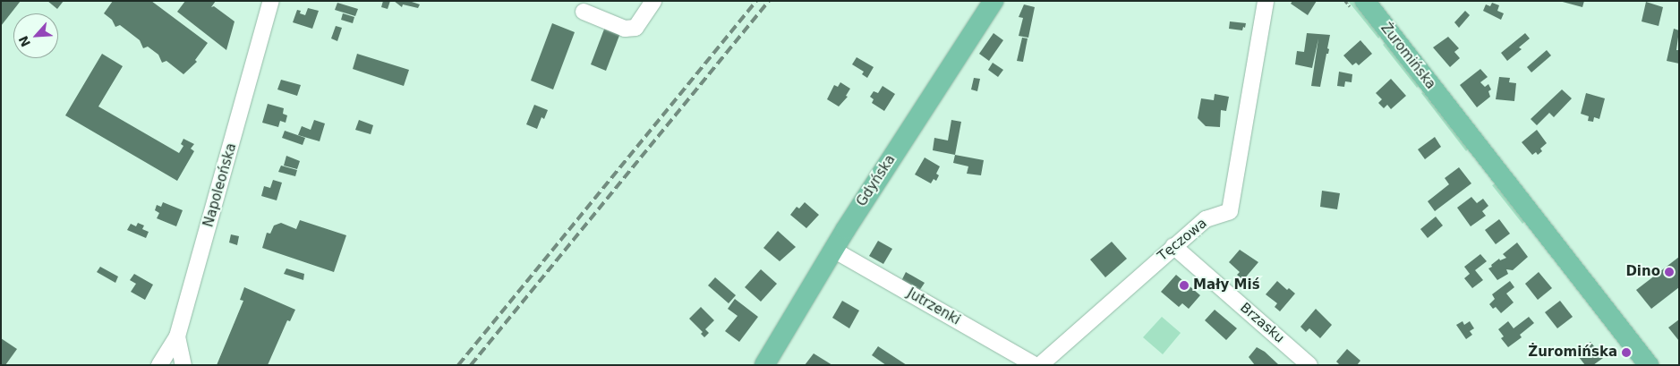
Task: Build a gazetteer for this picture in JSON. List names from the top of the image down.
{
  "streets": {
    "main road": ["Żuromińska", "Gdyńska"],
    "street": [
      "Napoleońska",
      "Tęczowa",
      "Jutrzenki",
      "Brzasku"
    ]
  },
  "crossings": [
    ["Gdyńska", "Jutrzenki"],
    ["Tęczowa", "Brzasku"]
  ],
  "places": ["Dino", "Mały Miś", "Żuromińska"],
  "north": "bottom left"
}
